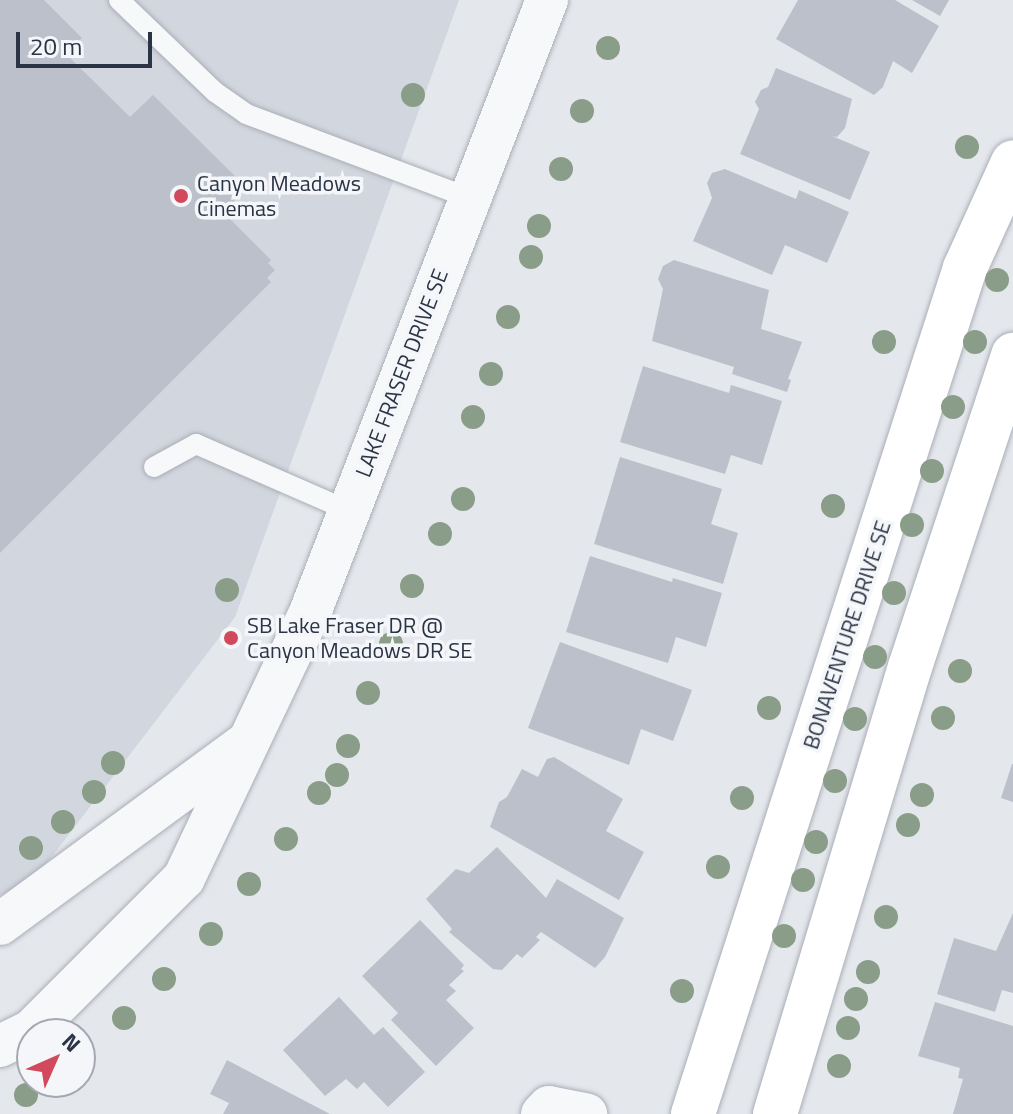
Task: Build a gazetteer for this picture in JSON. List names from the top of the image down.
{
  "streets": {
    "street": ["LAKE FRASER DRIVE SE", "BONAVENTURE DRIVE SE"]
  },
  "places": ["Canyon Meadows Cinemas", "SB Lake Fraser DR @ Canyon Meadows DR SE"],
  "scale_bar": "20 m",
  "north": "top right"
}
